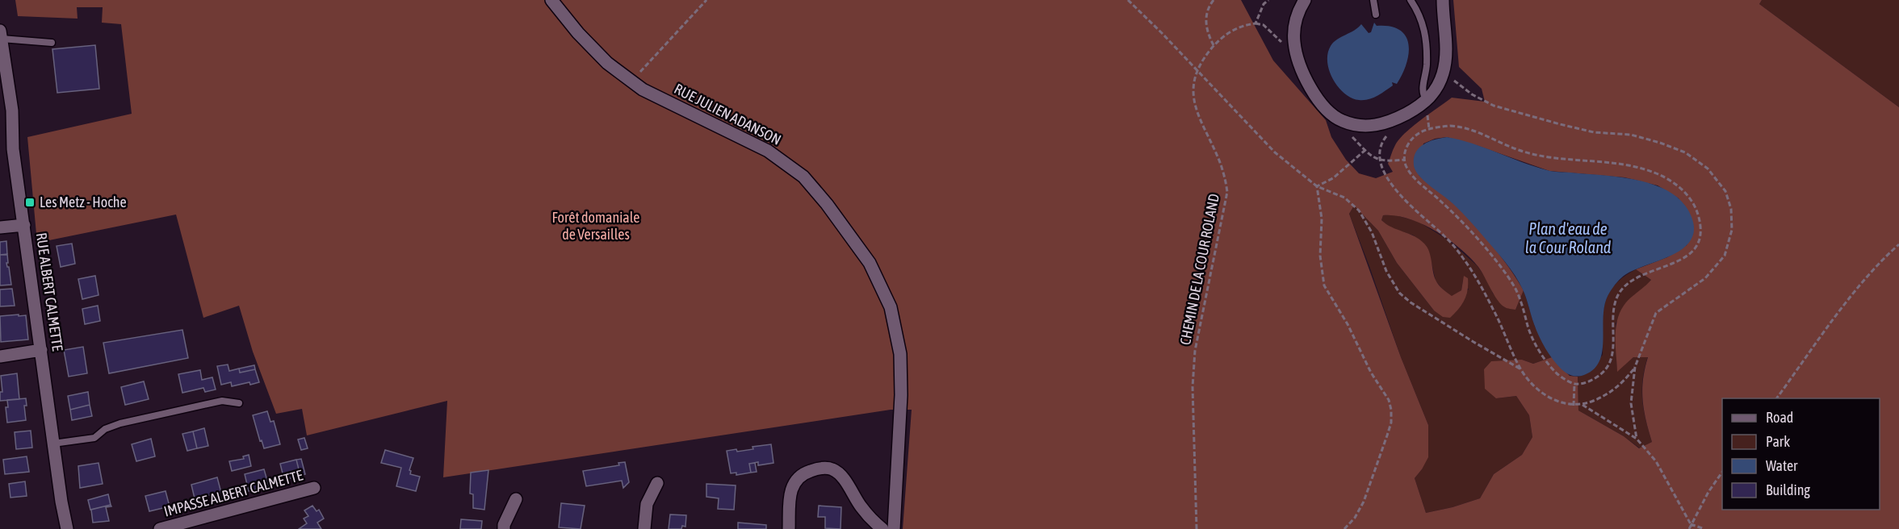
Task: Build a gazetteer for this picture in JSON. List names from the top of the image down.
{
  "streets": {
    "street": ["RUE JULIEN ADANSON", "RUE ALBERT CALMETTE", "IMPASSE ALBERT CALMETTE"],
    "path": ["CHEMIN DE LA COUR ROLAND"]
  },
  "water": ["Plan d'eau de la Cour Roland"],
  "parks": ["Forêt domaniale de Versailles"],
  "places": {
    "transit": ["Les Metz - Hoche"]
  },
  "legend": [
    "Road",
    "Park",
    "Water",
    "Building"
  ]
}
